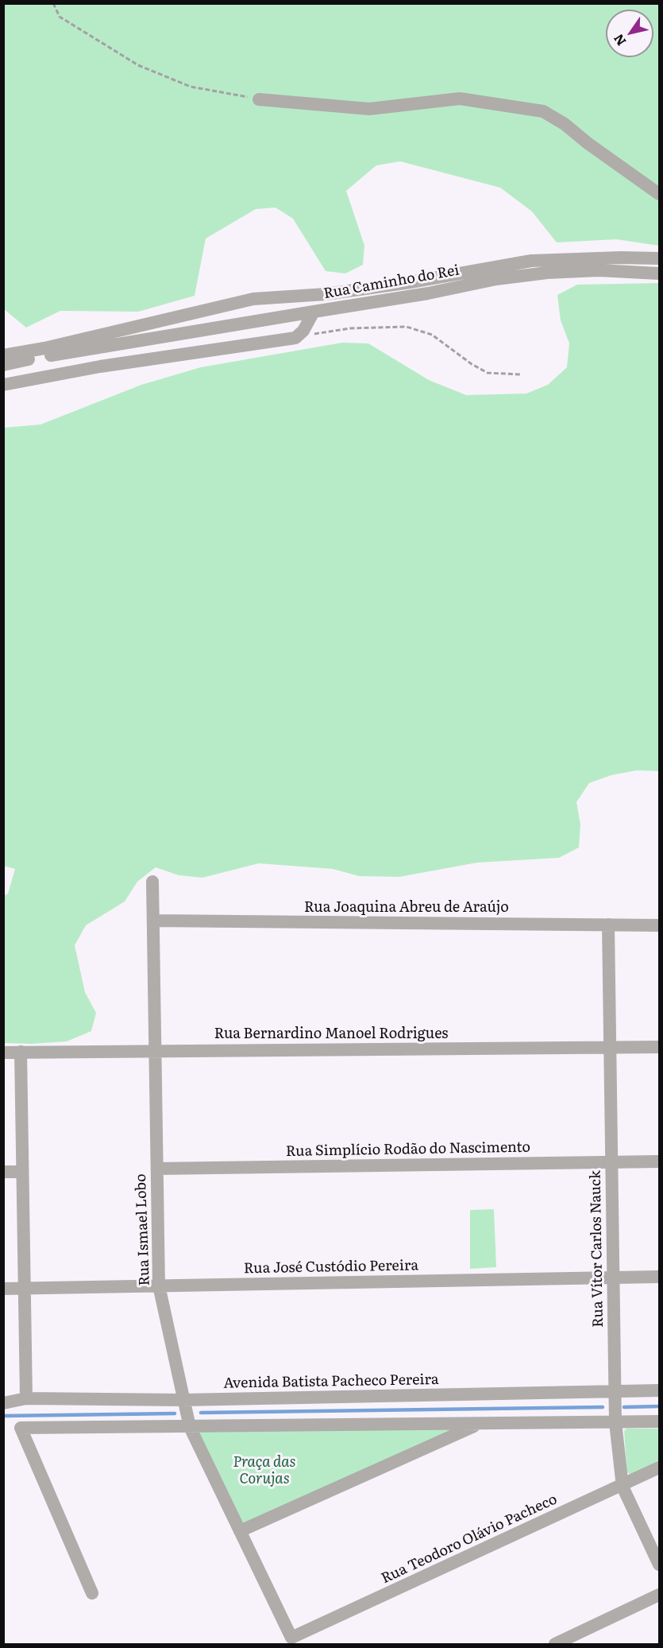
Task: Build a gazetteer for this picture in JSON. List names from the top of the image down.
{
  "streets": {
    "street": [
      "Rua Caminho do Rei",
      "Rua Joaquina Abreu de Araújo",
      "Rua Bernardino Manoel Rodrigues",
      "Rua Simplício Rodão do Nascimento",
      "Rua Ismael Lobo",
      "Rua Vítor Carlos Nauck",
      "Rua José Custódio Pereira",
      "Avenida Batista Pacheco Pereira",
      "Rua Teodoro Olávio Pacheco"
    ]
  },
  "crossings": [
    ["Rua Joaquina Abreu de Araújo", "Rua Ismael Lobo"],
    ["Rua Joaquina Abreu de Araújo", "Rua Vítor Carlos Nauck"],
    ["Rua Bernardino Manoel Rodrigues", "Rua Ismael Lobo"],
    ["Rua Bernardino Manoel Rodrigues", "Rua Vítor Carlos Nauck"],
    ["Rua Simplício Rodão do Nascimento", "Rua Ismael Lobo"],
    ["Rua Simplício Rodão do Nascimento", "Rua Vítor Carlos Nauck"],
    ["Rua Ismael Lobo", "Rua José Custódio Pereira"],
    ["Rua Ismael Lobo", "Avenida Batista Pacheco Pereira"],
    ["Rua Ismael Lobo", "Rua Teodoro Olávio Pacheco"],
    ["Rua Vítor Carlos Nauck", "Rua José Custódio Pereira"],
    ["Rua Vítor Carlos Nauck", "Avenida Batista Pacheco Pereira"],
    ["Rua Vítor Carlos Nauck", "Rua Teodoro Olávio Pacheco"]
  ],
  "parks": ["Praça das Corujas"],
  "north": "bottom left"
}
